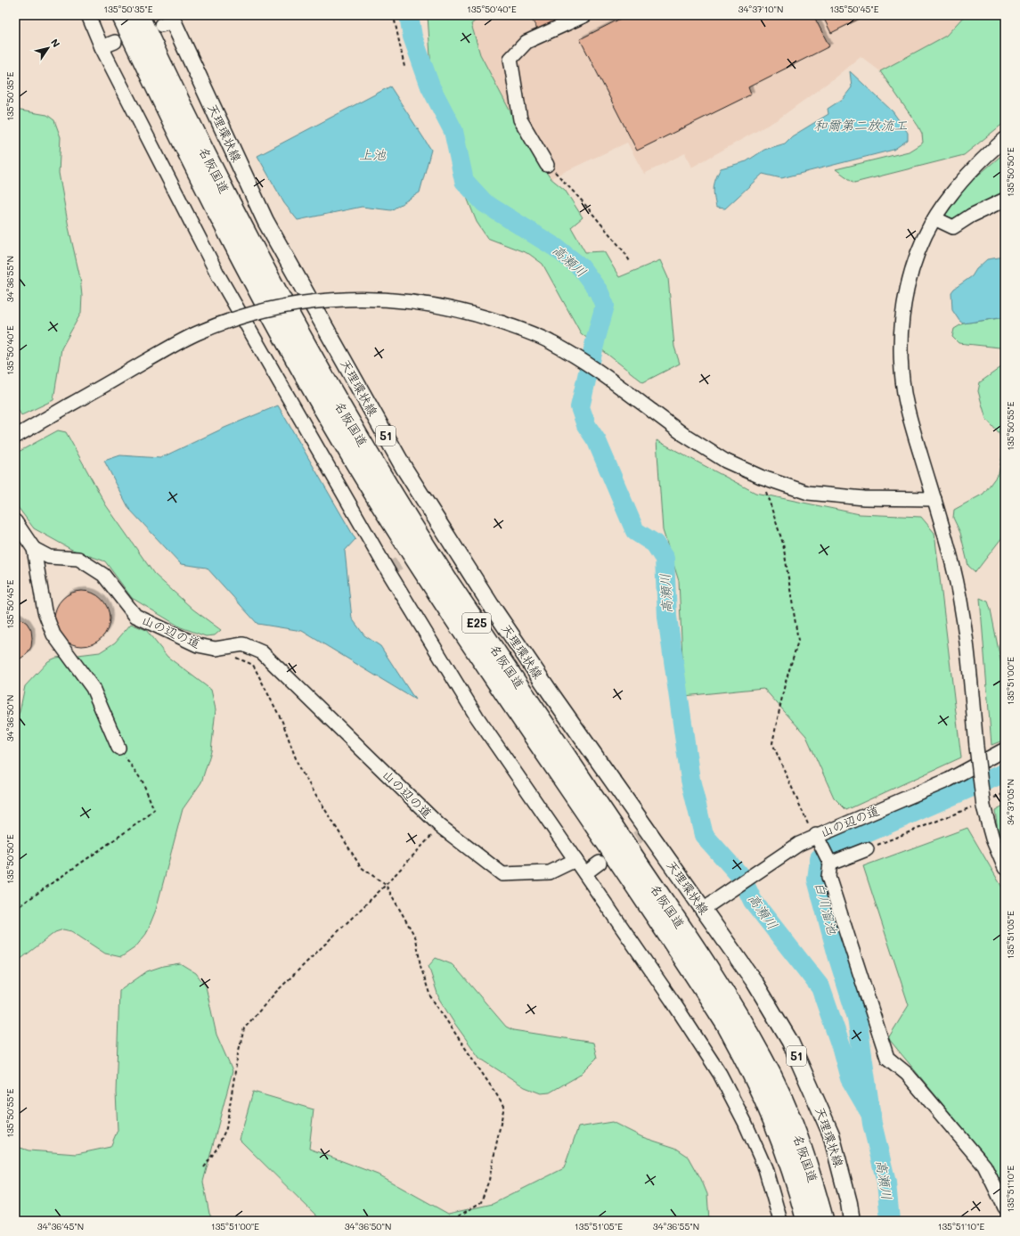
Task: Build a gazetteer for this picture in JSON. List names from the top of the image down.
{
  "streets": {
    "highway": ["名阪国道", "E25"],
    "main road": ["天理環状線", "51"],
    "street": ["山の辺の道"]
  },
  "crossings": [
    ["天理環状線", "山の辺の道"]
  ],
  "water": [
    "和爾第二放流工",
    "上池",
    "高瀬川",
    "白川溜池"
  ],
  "north": "top right",
  "coordinates": [
    "135°50'35\"E",
    "135°50'40\"E",
    "34°37'10\"N",
    "135°50'45\"E",
    "135°50'50\"E",
    "34°36'55\"N",
    "135°50'55\"E",
    "135°51'00\"E",
    "34°36'50\"N",
    "34°37'05\"N",
    "135°51'05\"E",
    "135°51'10\"E",
    "34°36'45\"N"
  ]
}
